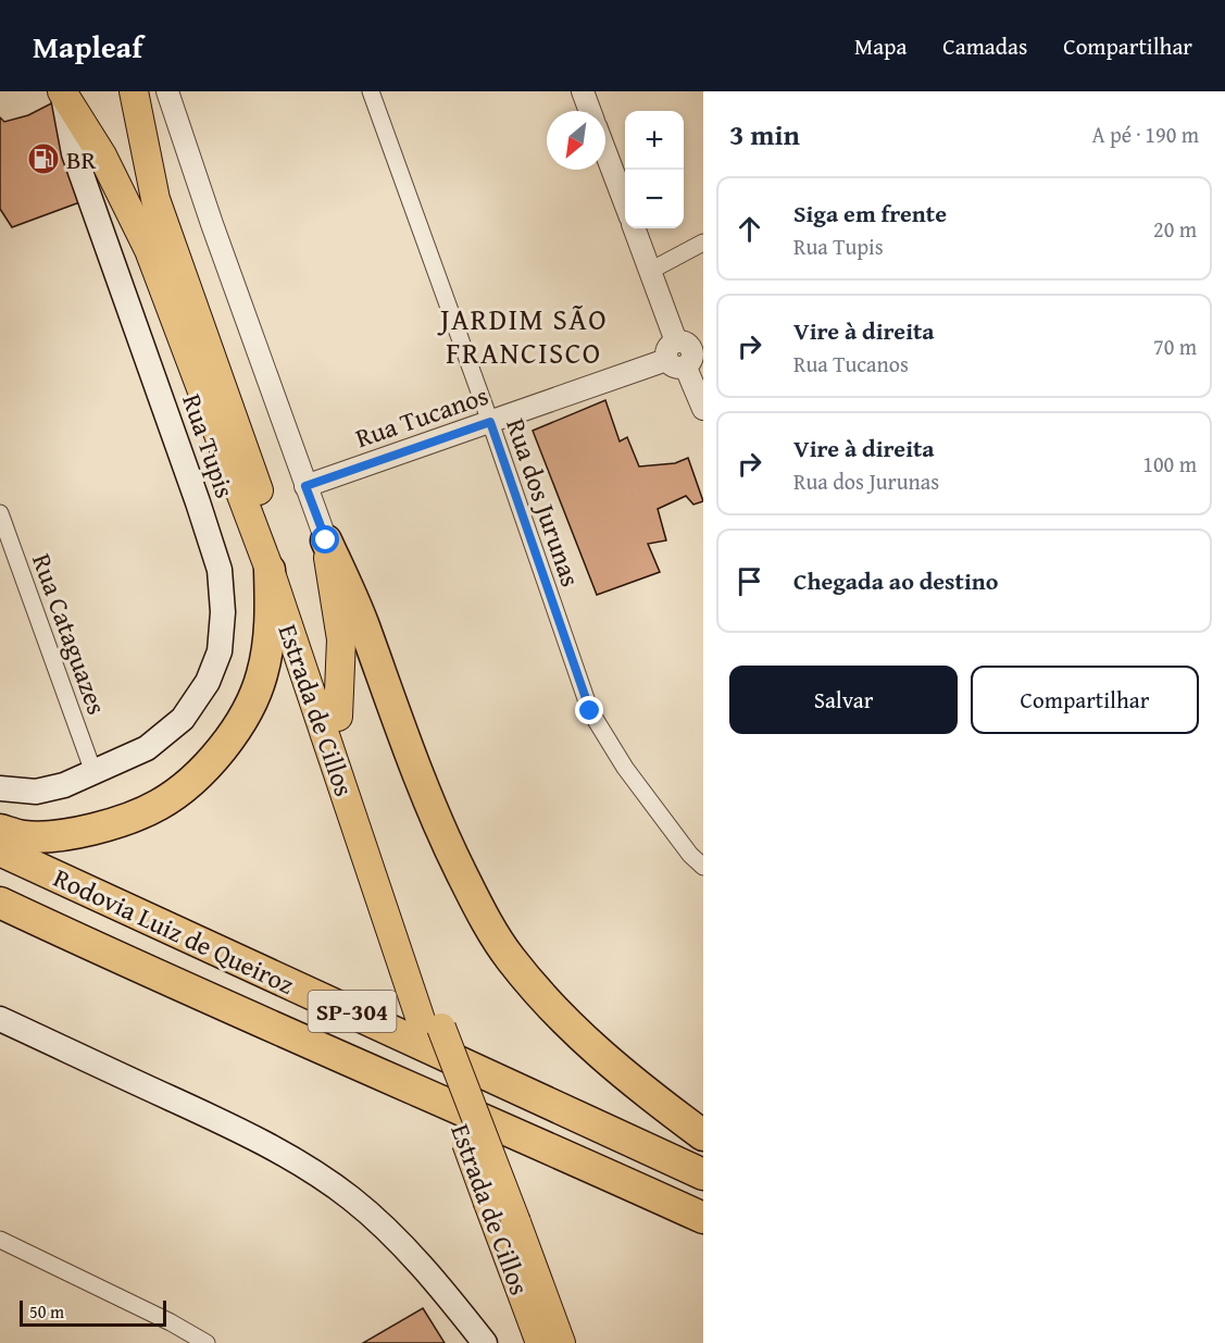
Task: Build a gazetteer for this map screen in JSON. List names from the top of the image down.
{
  "streets": {
    "highway": ["Rodovia Luiz de Queiroz", "SP-304"],
    "main road": ["Rua Tupis", "Estrada de Cillos"],
    "street": ["Rua Tucanos", "Rua dos Jurunas", "Rua Cataguazes"]
  },
  "crossings": [
    ["Rua Tucanos", "Rua dos Jurunas"],
    ["Rua Tupis", "Rua Cataguazes"],
    ["Rua Tupis", "Estrada de Cillos"]
  ],
  "districts": ["JARDIM SÃO FRANCISCO"],
  "places": {
    "fuel station": ["BR"]
  },
  "scale_bar": "50 m",
  "north": "bottom left",
  "page": {
    "header": "Mapleaf",
    "nav": ["Mapa", "Camadas", "Compartilhar"],
    "heading": ["3 min", "A pé · 190 m"],
    "map_buttons": ["+", "−"],
    "list": [
      ["Siga em frente", "Rua Tupis", "20 m"],
      ["Vire à direita", "Rua Tucanos", "70 m"],
      ["Vire à direita", "Rua dos Jurunas", "100 m"],
      "Chegada ao destino"
    ],
    "buttons": ["Salvar", "Compartilhar"],
    "scale": "50 m"
  }
}
